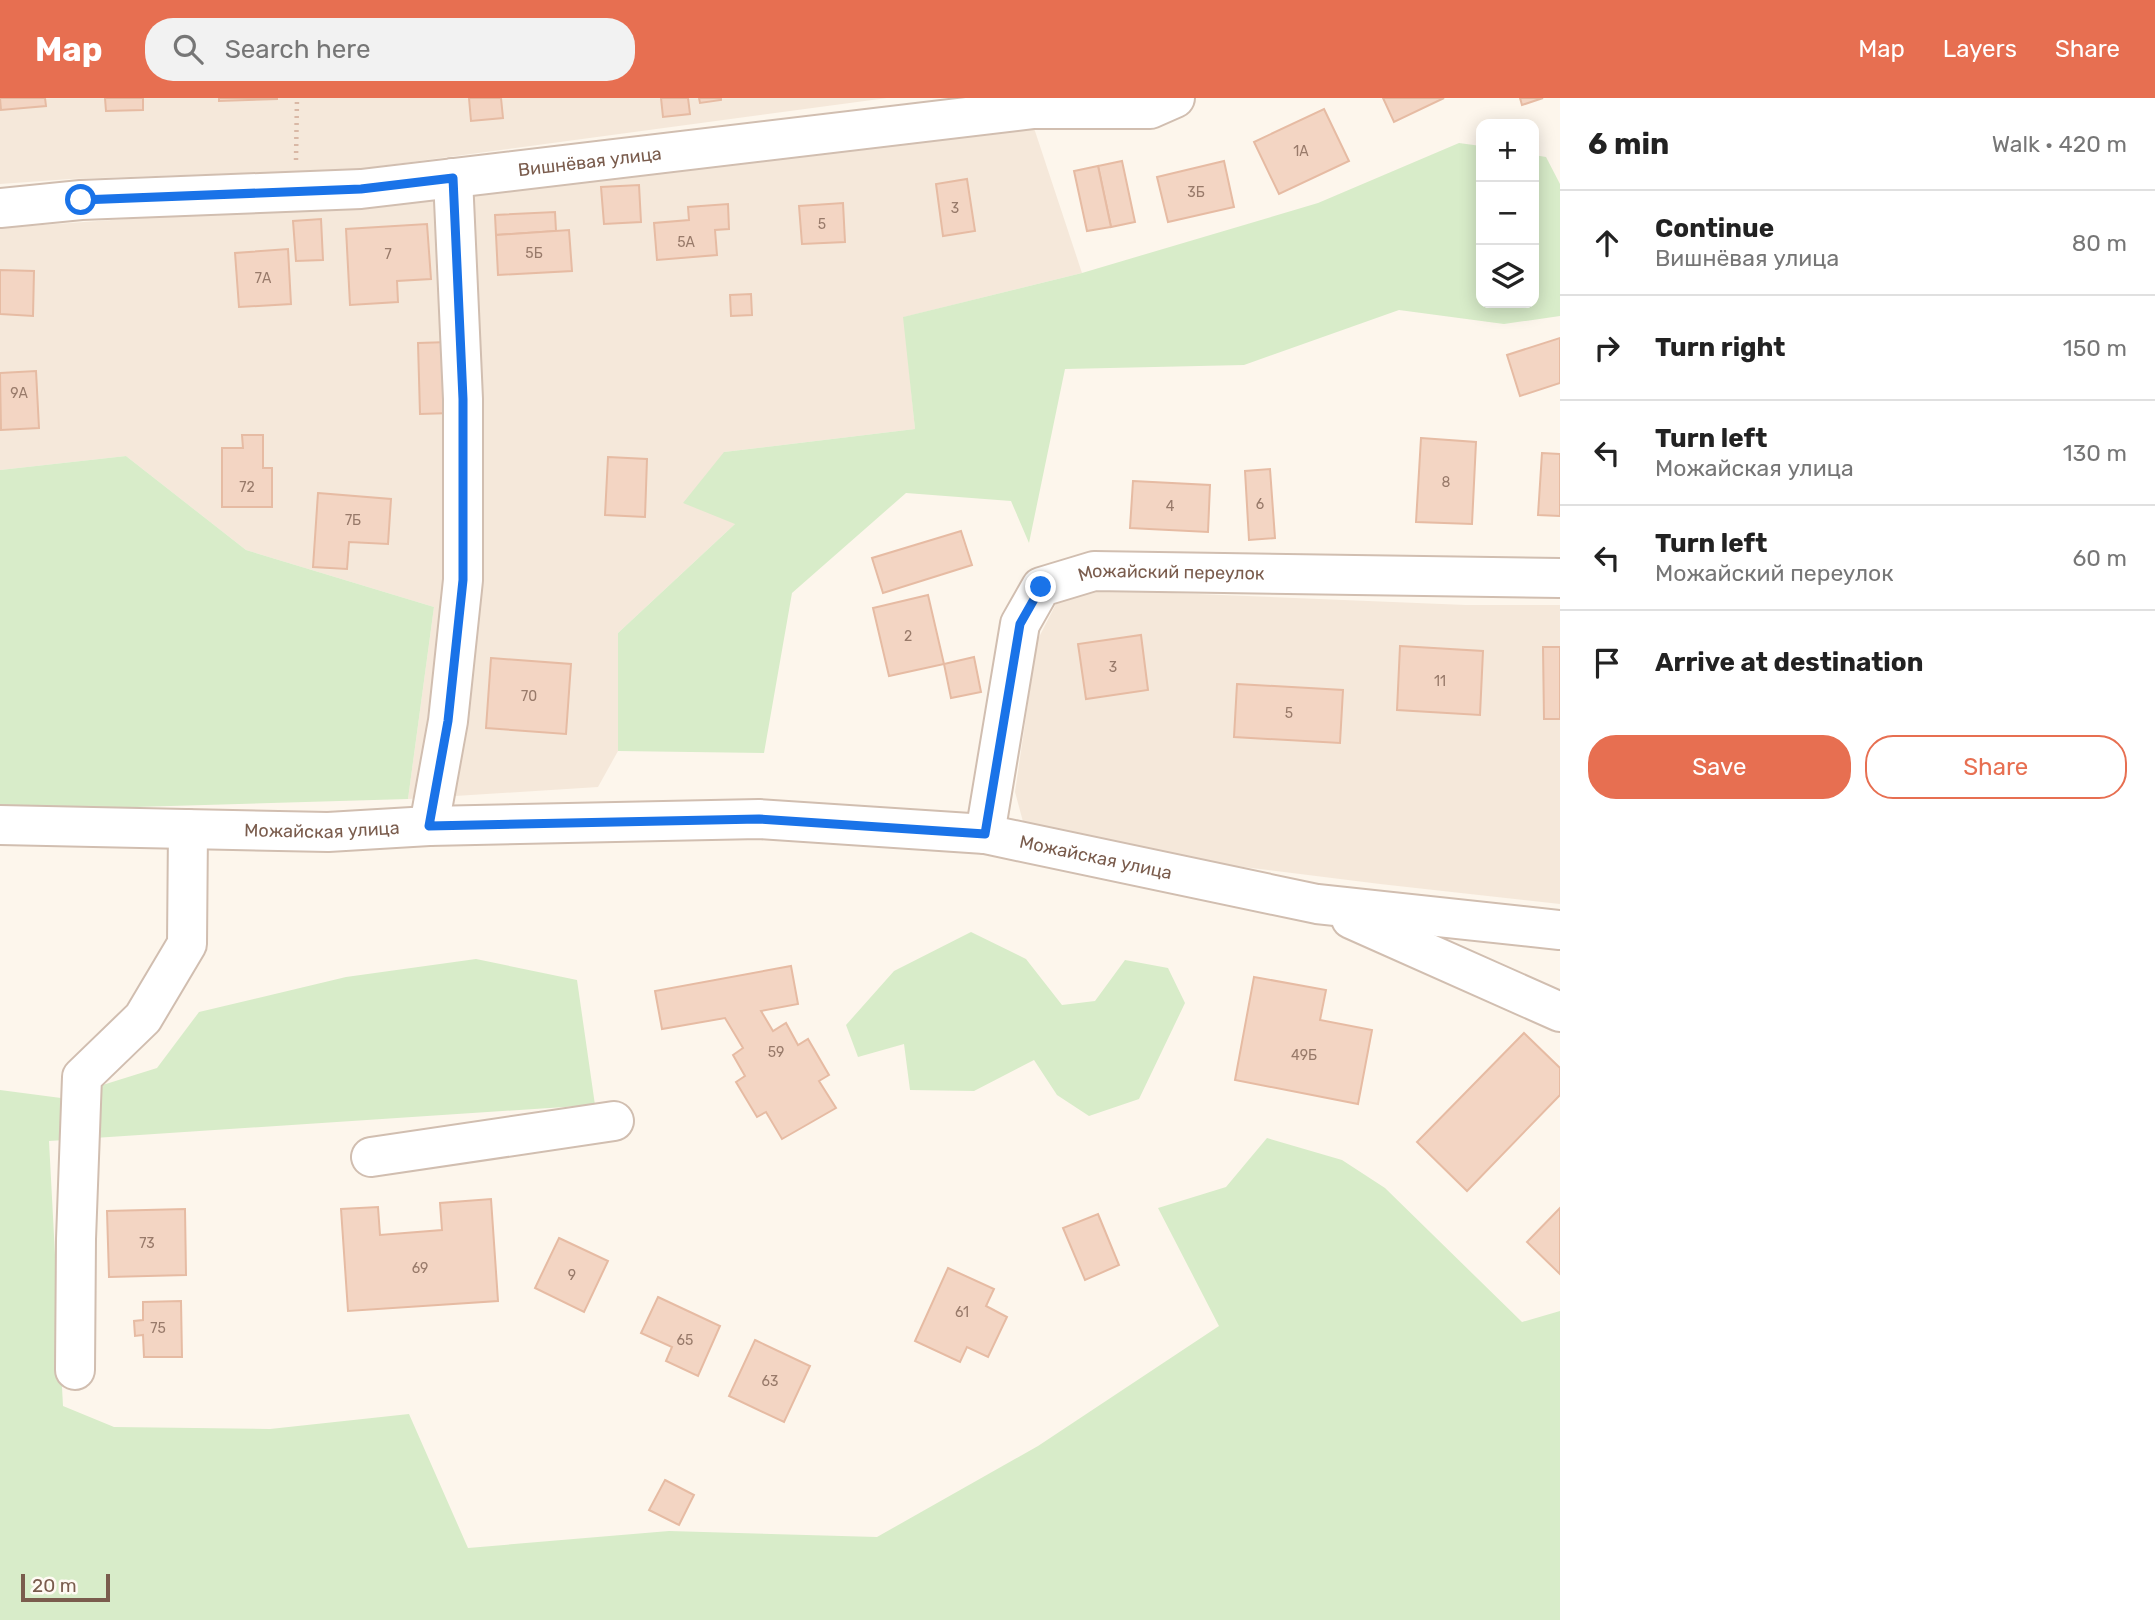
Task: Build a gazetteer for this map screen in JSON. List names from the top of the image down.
{
  "streets": {
    "street": ["Вишнёвая улица", "Можайский переулок", "Можайская улица"]
  },
  "crossings": [
    ["Можайский переулок", "Можайская улица"]
  ],
  "house_numbers": [
    "1А",
    "3Б",
    "3",
    "5",
    "5А",
    "5Б",
    "7",
    "7А",
    "9А",
    "8",
    "72",
    "6",
    "4",
    "7Б",
    "2",
    "3",
    "11",
    "70",
    "5",
    "59",
    "49Б",
    "73",
    "69",
    "9",
    "61",
    "75",
    "65",
    "63"
  ],
  "scale_bar": "20 m",
  "page": {
    "header": "Map",
    "search": "Search here",
    "nav": ["Map", "Layers", "Share"],
    "heading": ["6 min", "Walk · 420 m"],
    "map_buttons": ["+", "−"],
    "list": [
      ["Continue", "Вишнёвая улица", "80 m"],
      ["Turn right", "150 m"],
      ["Turn left", "Можайская улица", "130 m"],
      ["Turn left", "Можайский переулок", "60 m"],
      "Arrive at destination"
    ],
    "buttons": ["Save", "Share"],
    "scale": "20 m"
  }
}
